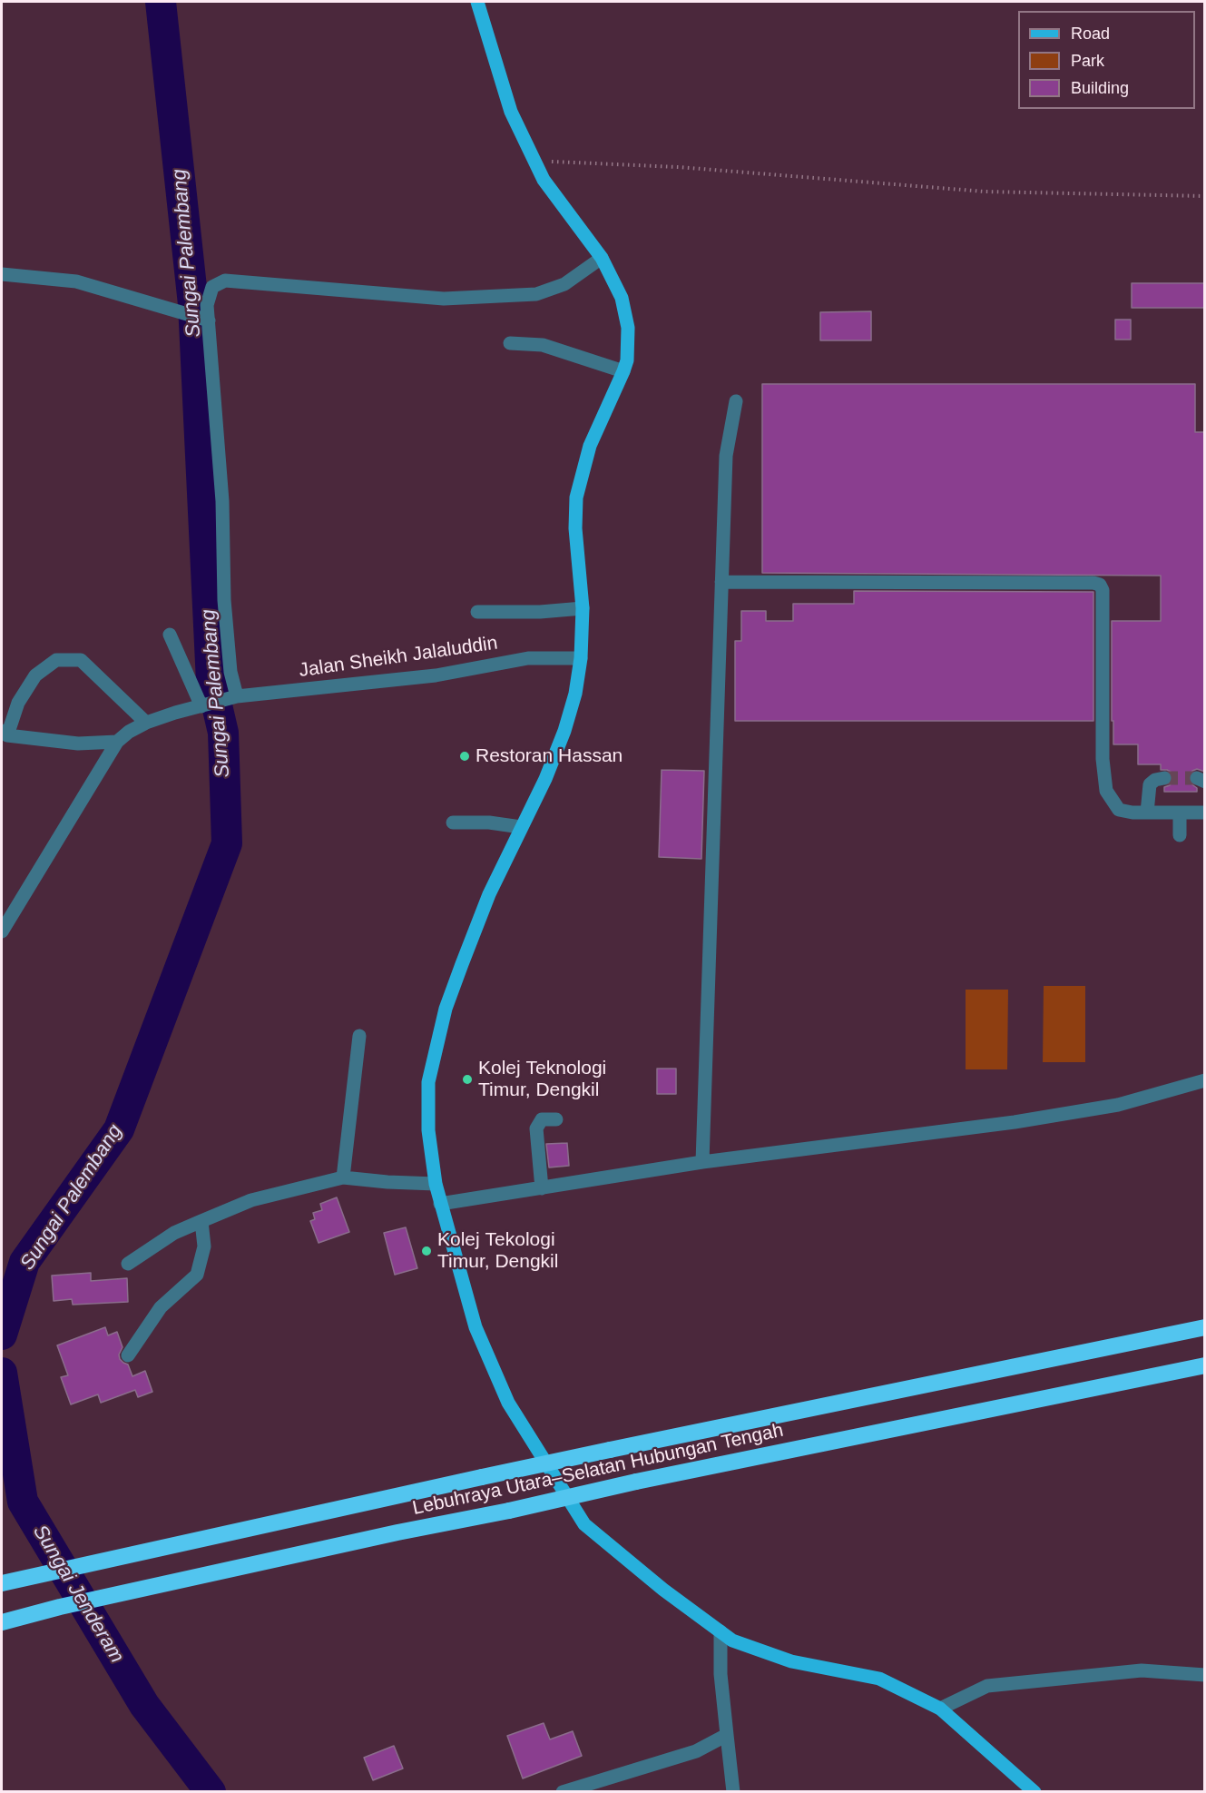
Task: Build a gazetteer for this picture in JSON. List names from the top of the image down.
{
  "streets": {
    "highway": ["Lebuhraya Utara–Selatan Hubungan Tengah"],
    "street": ["Jalan Sheikh Jalaluddin"]
  },
  "water": ["Sungai Palembang", "Sungai Jenderam"],
  "places": ["Restoran Hassan", "Kolej Teknologi Timur, Dengkil", "Kolej Tekologi Timur, Dengkil"],
  "legend": ["Road", "Park", "Building"]
}
